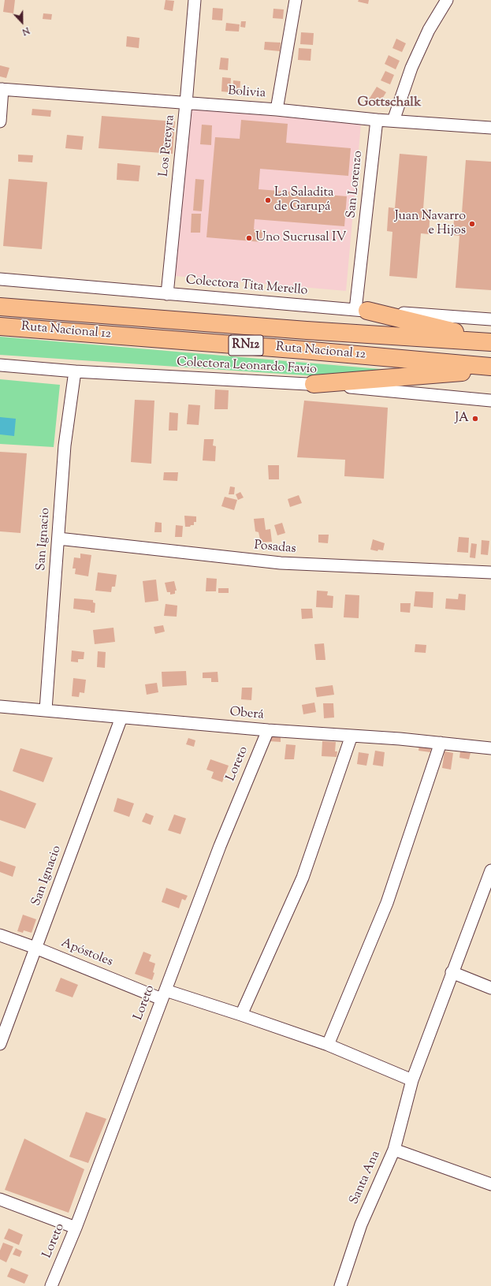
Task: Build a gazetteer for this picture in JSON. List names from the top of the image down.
{
  "streets": {
    "highway": ["Ruta Nacional 12", "RN12"],
    "street": [
      "Bolivia",
      "Los Pereyra",
      "San Lorenzo",
      "Colectora Tita Merello",
      "Colectora Leonardo Favio",
      "San Ignacio",
      "Posadas",
      "Oberá",
      "Loreto",
      "Apóstoles",
      "Santa Ana"
    ]
  },
  "crossings": [
    ["Bolivia", "Los Pereyra"],
    ["Bolivia", "San Lorenzo"],
    ["Los Pereyra", "Colectora Tita Merello"],
    ["San Lorenzo", "Colectora Tita Merello"],
    ["Colectora Leonardo Favio", "San Ignacio"],
    ["San Ignacio", "Posadas"],
    ["San Ignacio", "Oberá"],
    ["San Ignacio", "Apóstoles"],
    ["Oberá", "Loreto"],
    ["Loreto", "Apóstoles"],
    ["Apóstoles", "Santa Ana"]
  ],
  "districts": ["Gottschalk"],
  "places": [
    "La Saladita de Garupá",
    "Juan Navarro e Hijos",
    "Uno Sucrusal IV",
    "JA"
  ],
  "north": "bottom"
}
